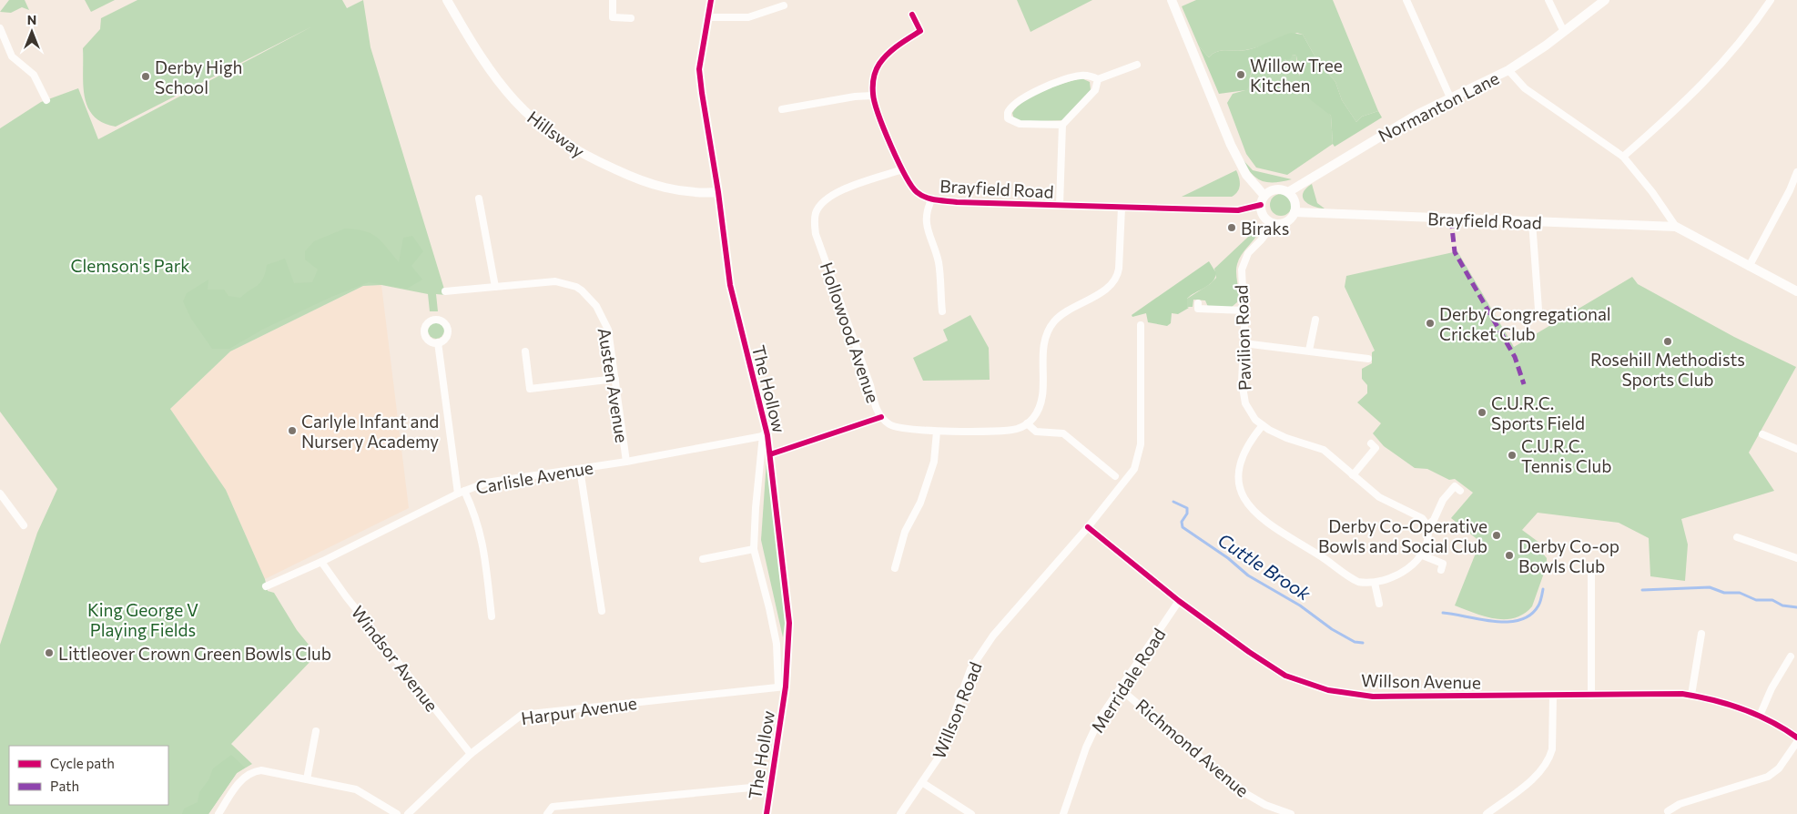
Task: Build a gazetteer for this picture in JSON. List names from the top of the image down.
{
  "streets": {
    "street": [
      "Normanton Lane",
      "Hillsway",
      "Brayfield Road",
      "Hollowood Avenue",
      "Pavilion Road",
      "Austen Avenue",
      "The Hollow",
      "Carlisle Avenue",
      "Windsor Avenue",
      "Merridale Road",
      "Willson Avenue",
      "Harpur Avenue",
      "Willson Road",
      "Richmond Avenue"
    ]
  },
  "crossings": [
    ["Normanton Lane", "Brayfield Road"],
    ["Normanton Lane", "Pavilion Road"],
    ["Hillsway", "The Hollow"],
    ["Brayfield Road", "Hollowood Avenue"],
    ["Brayfield Road", "Pavilion Road"],
    ["Austen Avenue", "Carlisle Avenue"],
    ["The Hollow", "Carlisle Avenue"],
    ["The Hollow", "Harpur Avenue"],
    ["Carlisle Avenue", "Windsor Avenue"],
    ["Windsor Avenue", "Harpur Avenue"],
    ["Merridale Road", "Willson Avenue"],
    ["Merridale Road", "Richmond Avenue"],
    ["Willson Avenue", "Willson Road"]
  ],
  "water": ["Cuttle Brook"],
  "parks": ["Clemson's Park", "King George V Playing Fields"],
  "places": [
    "Willow Tree Kitchen",
    "Derby High School",
    "Biraks",
    "Derby Congregational Cricket Club",
    "Rosehill Methodists Sports Club",
    "C.U.R.C. Sports Field",
    "Carlyle Infant and Nursery Academy",
    "C.U.R.C. Tennis Club",
    "Derby Co-Operative Bowls and Social Club",
    "Derby Co-op Bowls Club",
    "Littleover Crown Green Bowls Club"
  ],
  "legend": ["Cycle path", "Path"],
  "north": "top"
}
